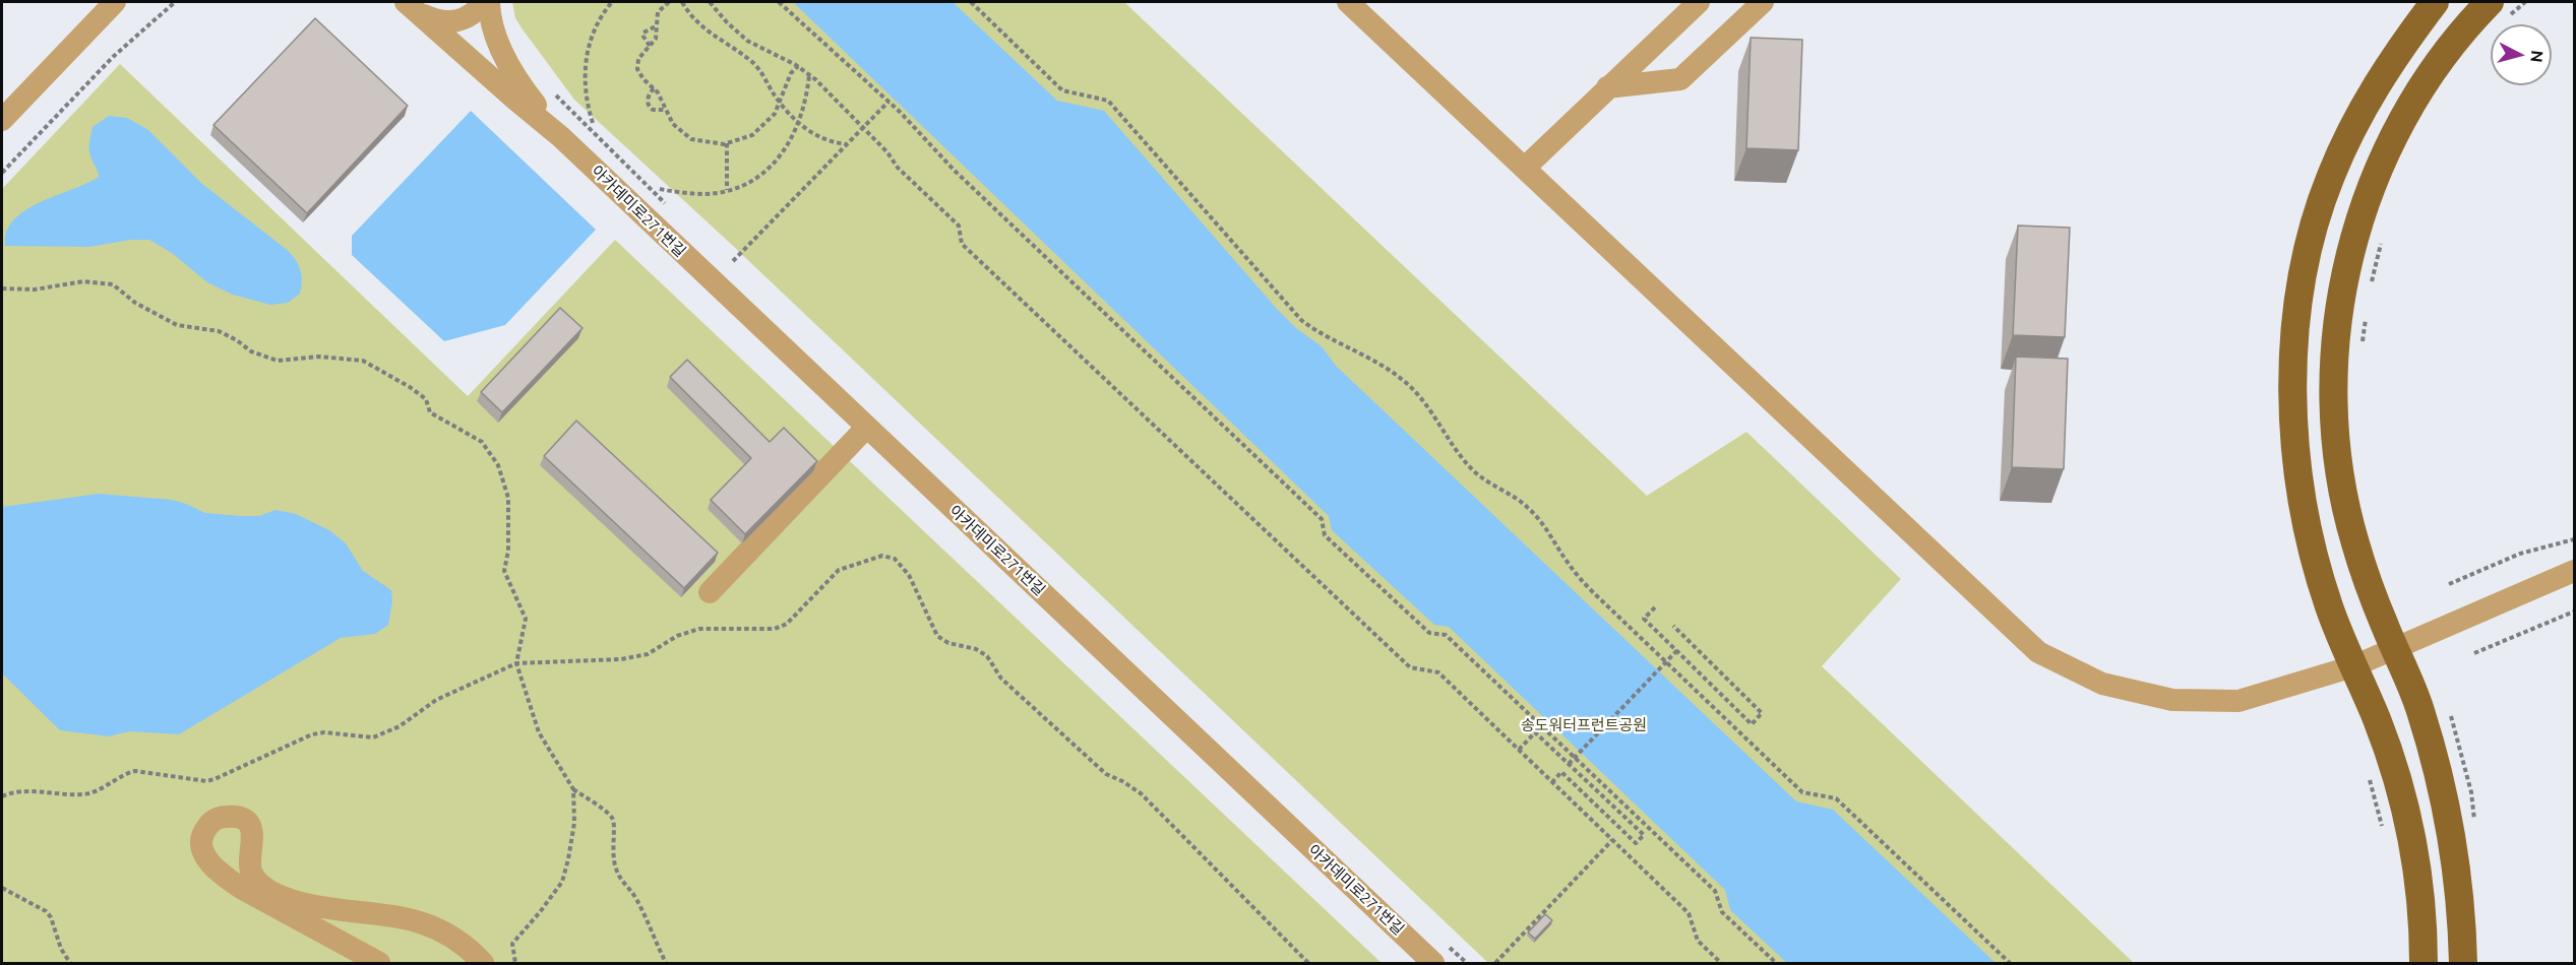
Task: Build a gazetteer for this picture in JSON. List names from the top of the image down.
{
  "streets": {
    "street": ["아카데미로271번길"]
  },
  "parks": ["송도워터프런트공원"],
  "north": "right"
}
